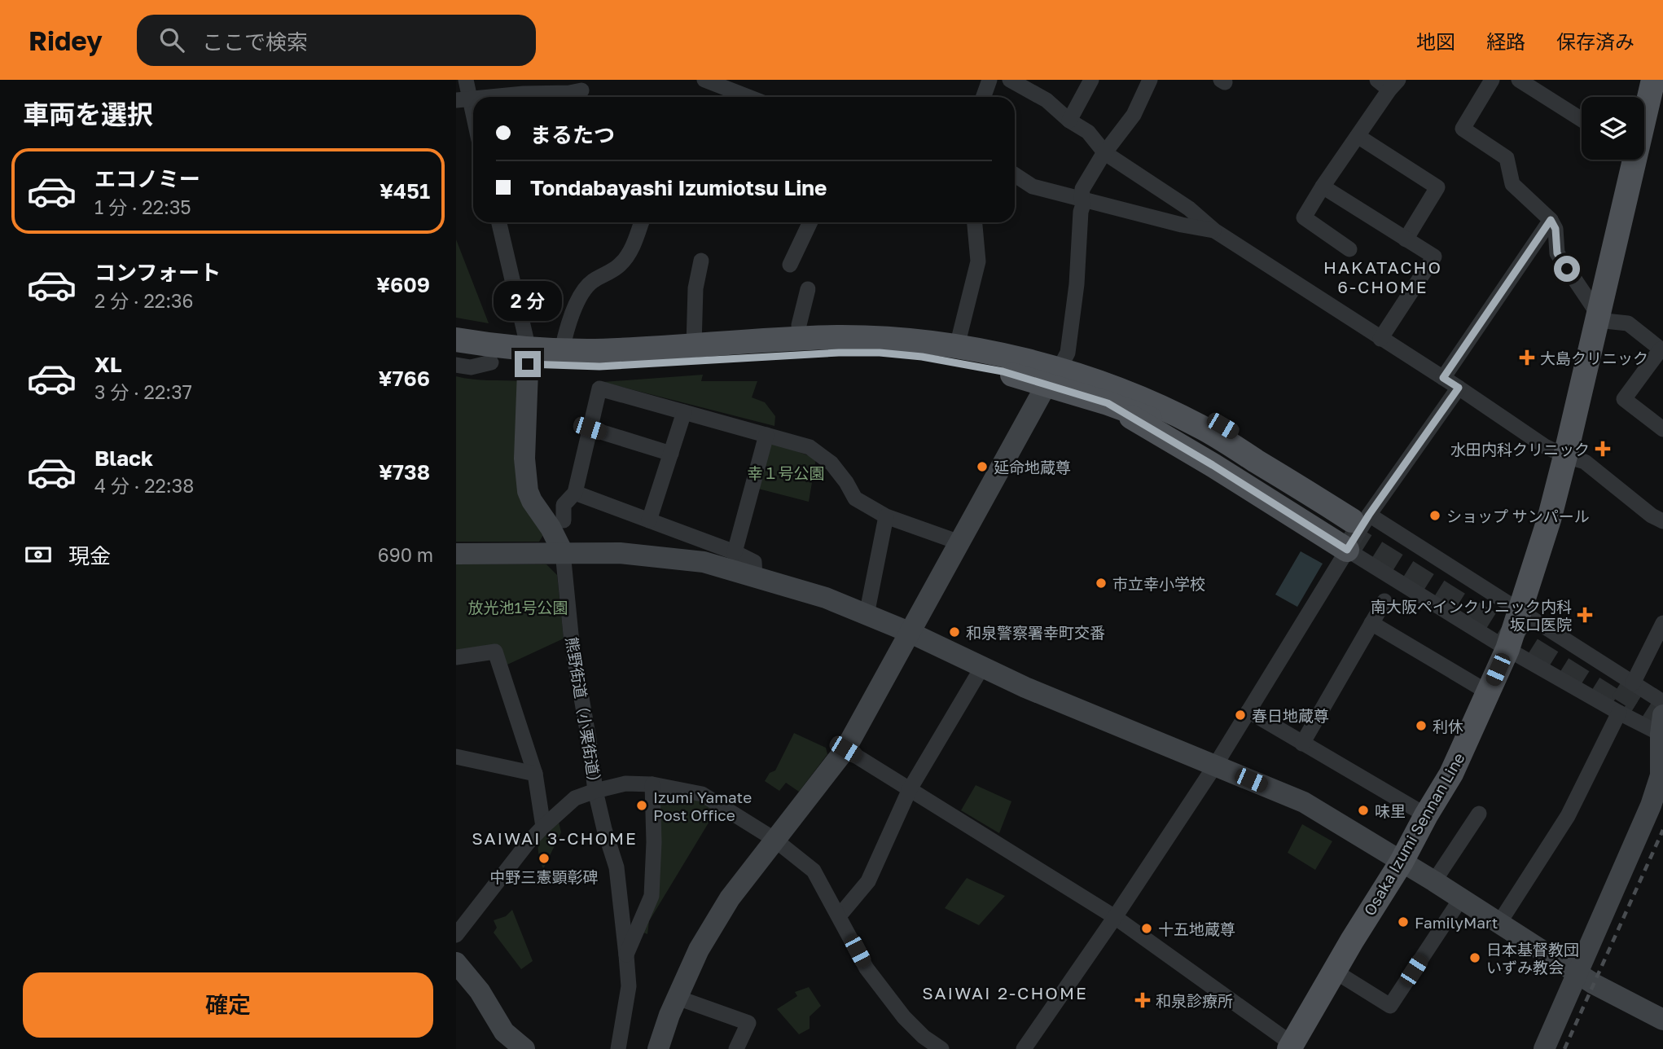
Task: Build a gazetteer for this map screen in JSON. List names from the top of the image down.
{
  "streets": {
    "main road": ["Osaka Izumi Sennan Line"],
    "street": ["熊野街道（小栗街道）"]
  },
  "districts": ["HAKATACHO 6-CHOME", "SAIWAI 3-CHOME", "SAIWAI 2-CHOME"],
  "parks": ["幸１号公園", "放光池1号公園"],
  "places": {
    "health": [
      "大島クリニック",
      "水田内科クリニック",
      "南大阪ペインクリニック内科 坂口医院",
      "和泉診療所"
    ],
    "other": [
      "延命地蔵尊",
      "ショップ サンパール",
      "市立幸小学校",
      "和泉警察署幸町交番",
      "春日地蔵尊",
      "利休",
      "Izumi Yamate Post Office",
      "味里",
      "中野三憲顕彰碑",
      "FamilyMart",
      "十五地蔵尊",
      "日本基督教団 いずみ教会"
    ]
  },
  "page": {
    "header": "Ridey",
    "search": "ここで検索",
    "nav": ["地図", "経路", "保存済み"],
    "heading": "車両を選択",
    "banner": ["まるたつ", "Tondabayashi Izumiotsu Line"],
    "list": [
      {
        "name": "エコノミー",
        "note": "1 分 · 22:35",
        "value": "¥451"
      },
      {
        "name": "コンフォート",
        "note": "2 分 · 22:36",
        "value": "¥609"
      },
      {
        "name": "XL",
        "note": "3 分 · 22:37",
        "value": "¥766"
      },
      {
        "name": "Black",
        "note": "4 分 · 22:38",
        "value": "¥738"
      }
    ],
    "bubble": "2 分",
    "pay": ["現金", "690 m"],
    "buttons": "確定"
  }
}
